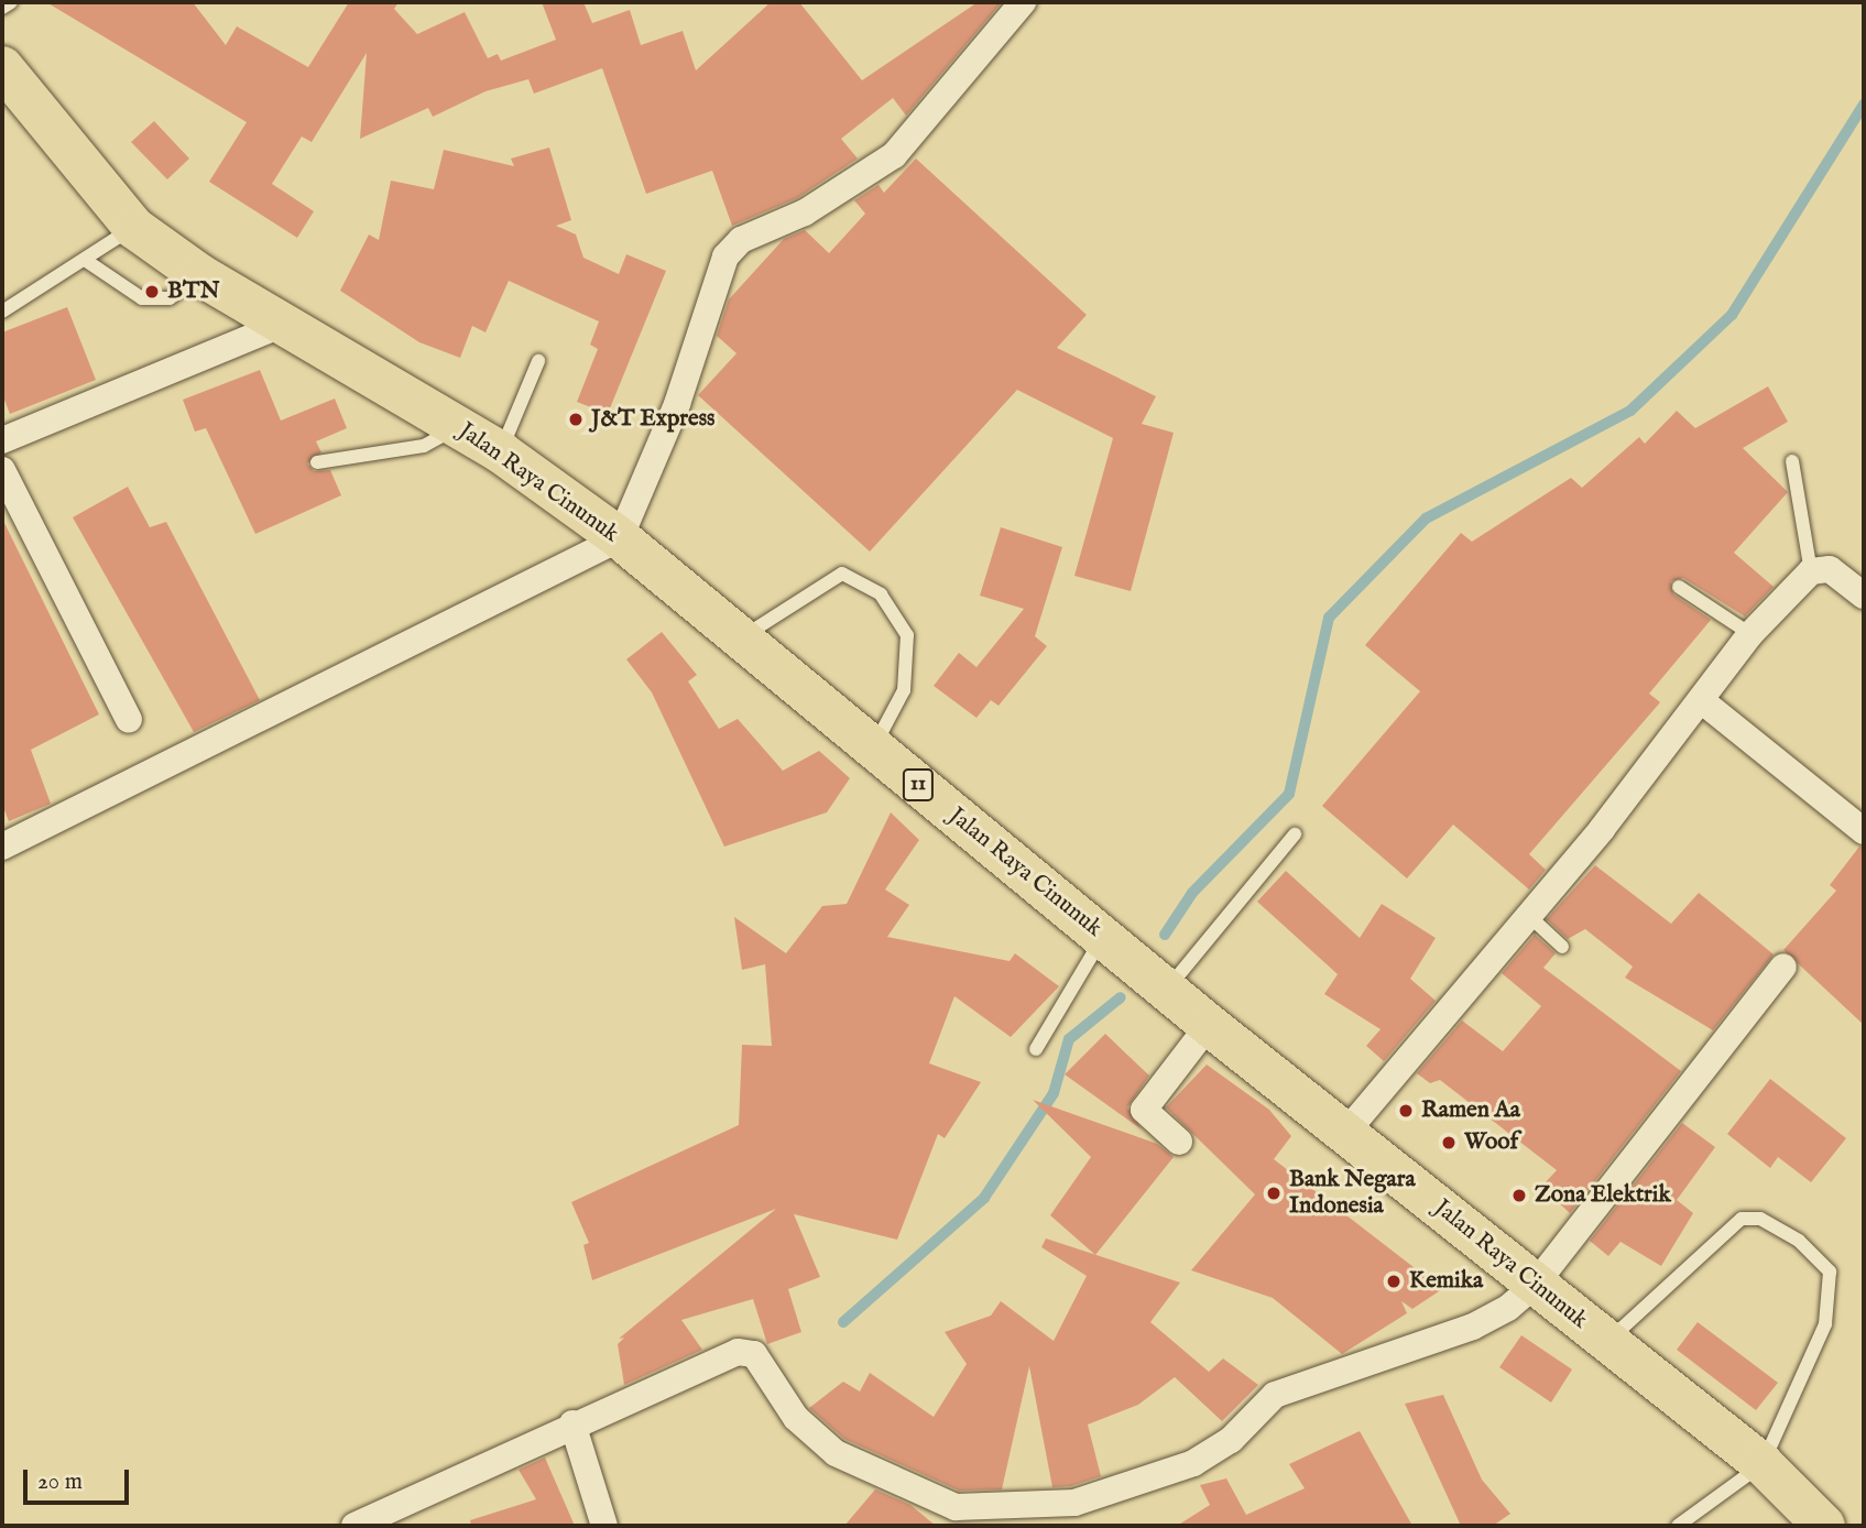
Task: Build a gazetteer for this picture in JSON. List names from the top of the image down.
{
  "streets": {
    "highway": ["Jalan Raya Cinunuk", "11"]
  },
  "places": [
    "BTN",
    "J&T Express",
    "Ramen Aa",
    "Woof",
    "Bank Negara Indonesia",
    "Zona Elektrik",
    "Kemika"
  ],
  "scale_bar": "20 m"
}
